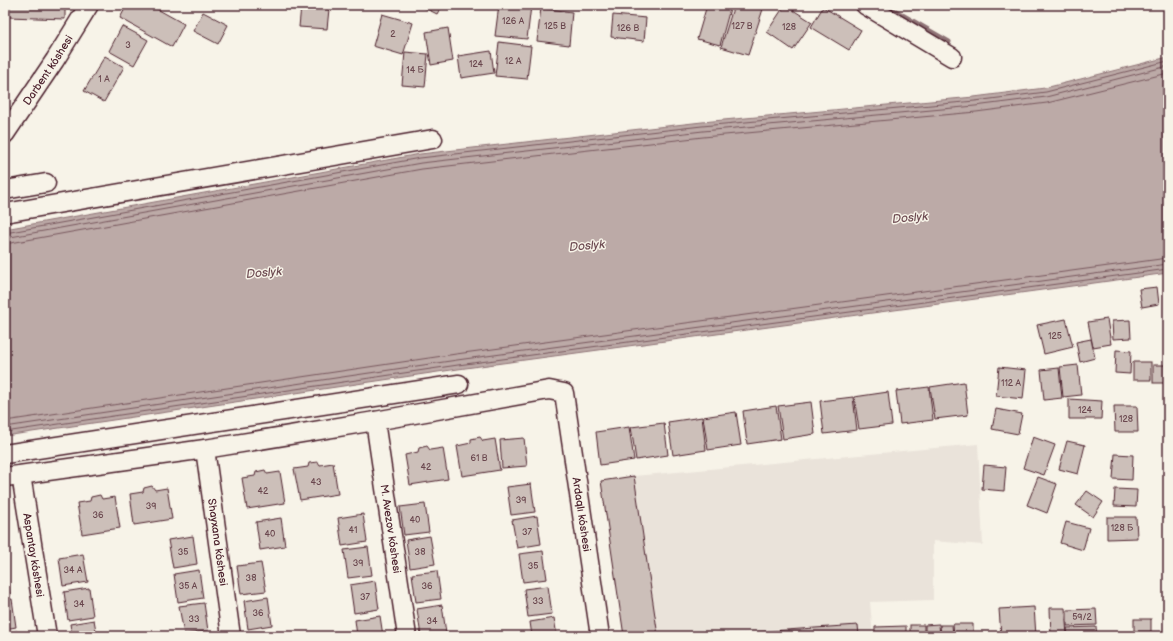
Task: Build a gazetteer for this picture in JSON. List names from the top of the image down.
{
  "streets": {
    "street": [
      "Darbent kóshesi",
      "Ardaqlı kóshesi",
      "M. Avezov kóshesi",
      "Shayxana kóshesi",
      "Aspantay kóshesi"
    ]
  },
  "crossings": [
    ["Ardaqlı kóshesi", "M. Avezov kóshesi"]
  ],
  "water": ["Doslyk"],
  "house_numbers": [
    "126 А",
    "125 В",
    "127 В",
    "128",
    "126 В",
    "2",
    "3",
    "12 А",
    "124",
    "14 Б",
    "1 А",
    "125",
    "112 А",
    "124",
    "128",
    "61 В",
    "42",
    "43",
    "42",
    "39",
    "39",
    "36",
    "40",
    "128 Б",
    "41",
    "37",
    "40",
    "35",
    "38",
    "39",
    "35",
    "34 А",
    "38",
    "35 А",
    "36",
    "37",
    "33",
    "34",
    "36",
    "59/2",
    "33",
    "34"
  ]
}
